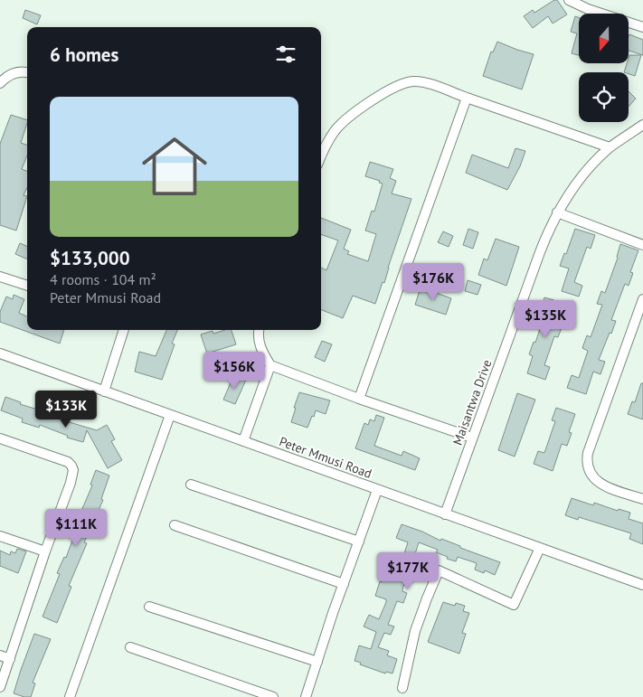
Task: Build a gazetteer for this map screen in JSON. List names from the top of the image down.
{
  "streets": {
    "street": ["Maisantwa Drive", "Peter Mmusi Road"]
  },
  "crossings": [
    ["Maisantwa Drive", "Peter Mmusi Road"]
  ],
  "north": "bottom",
  "page": {
    "heading": "6 homes",
    "list": [
      {
        "name": "$133,000",
        "note": "4 rooms · 104 m² · Peter Mmusi Road"
      }
    ],
    "price": [
      "$176K",
      "$135K",
      "$156K",
      "$133K",
      "$111K",
      "$177K"
    ]
  }
}
